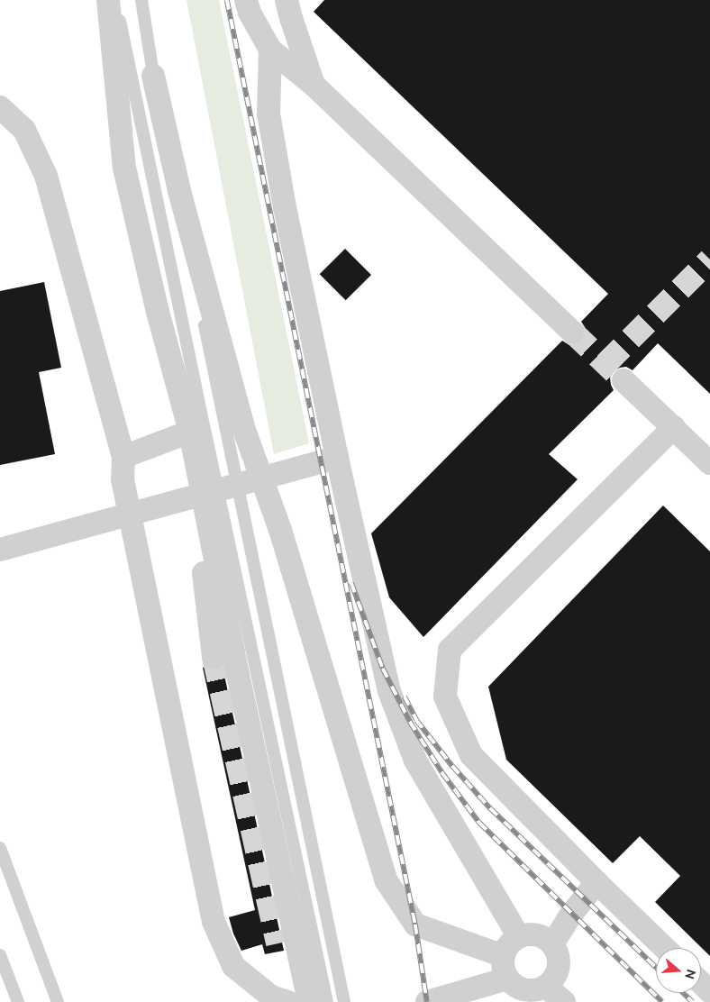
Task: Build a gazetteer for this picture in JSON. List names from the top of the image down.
{
  "north": "right"
}
